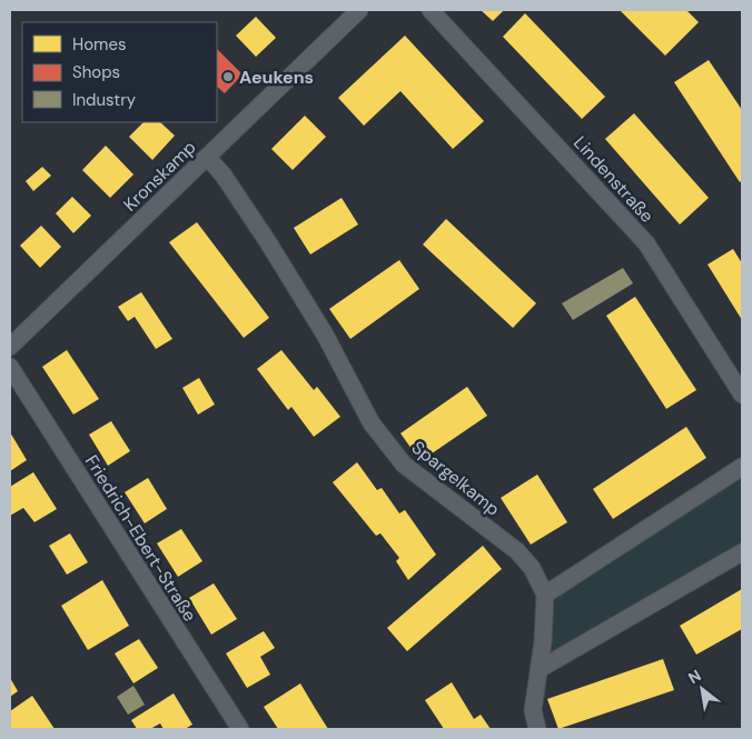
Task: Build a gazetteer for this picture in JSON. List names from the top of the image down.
{
  "streets": {
    "street": [
      "Kronskamp",
      "Lindenstraße",
      "Spargelkamp",
      "Friedrich-Ebert-Straße"
    ]
  },
  "crossings": [
    ["Kronskamp", "Spargelkamp"]
  ],
  "places": ["Aeukens"],
  "legend": ["Homes", "Shops", "Industry"],
  "north": "top left"
}
